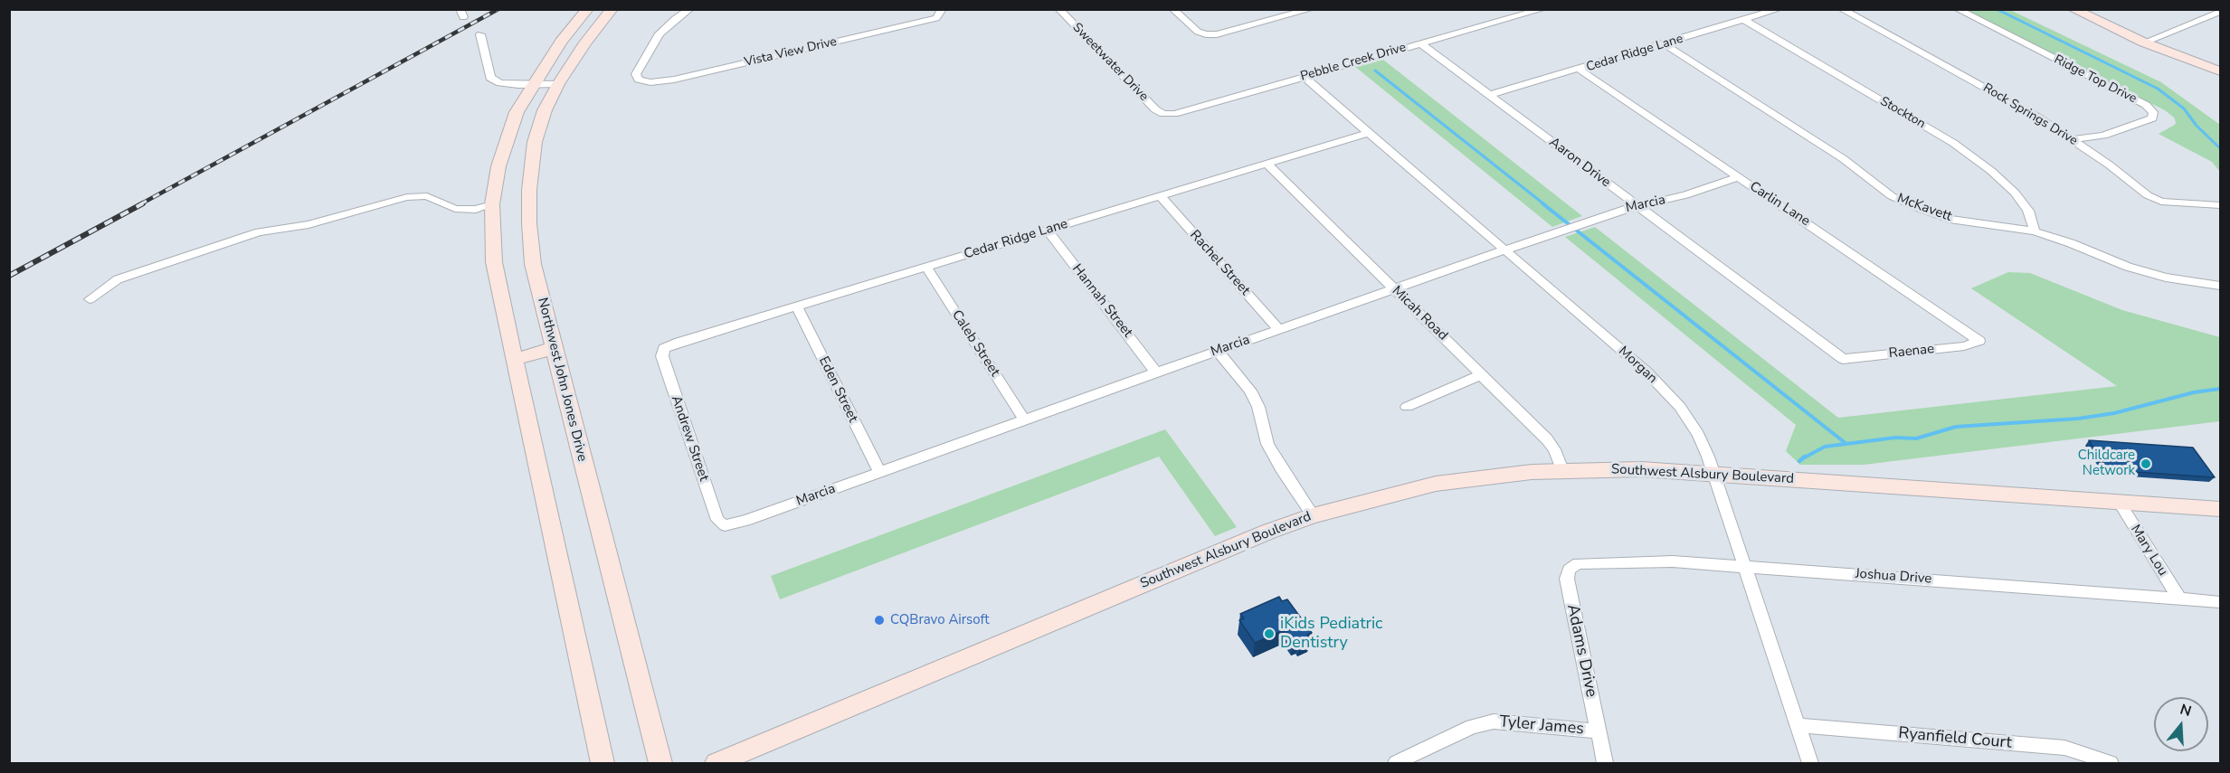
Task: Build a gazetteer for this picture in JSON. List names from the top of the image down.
{
  "streets": {
    "main road": ["Northwest John Jones Drive", "Southwest Alsbury Boulevard"],
    "street": [
      "Vista View Drive",
      "Cedar Ridge Lane",
      "Sweetwater Drive",
      "Pebble Creek Drive",
      "Ridge Top Drive",
      "Stockton",
      "Rock Springs Drive",
      "Aaron Drive",
      "Marcia",
      "Carlin Lane",
      "McKavett",
      "Rachel Street",
      "Hannah Street",
      "Micah Road",
      "Caleb Street",
      "Raenae",
      "Morgan",
      "Eden Street",
      "Andrew Street",
      "Mary Lou",
      "Joshua Drive",
      "Adams Drive",
      "Tyler James",
      "Ryanfield Court"
    ]
  },
  "crossings": [
    ["Cedar Ridge Lane", "Stockton"],
    ["Cedar Ridge Lane", "Aaron Drive"],
    ["Cedar Ridge Lane", "Carlin Lane"],
    ["Cedar Ridge Lane", "McKavett"],
    ["Cedar Ridge Lane", "Rachel Street"],
    ["Cedar Ridge Lane", "Hannah Street"],
    ["Cedar Ridge Lane", "Micah Road"],
    ["Cedar Ridge Lane", "Caleb Street"],
    ["Cedar Ridge Lane", "Morgan"],
    ["Cedar Ridge Lane", "Eden Street"],
    ["Cedar Ridge Lane", "Andrew Street"],
    ["Sweetwater Drive", "Pebble Creek Drive"],
    ["Pebble Creek Drive", "Aaron Drive"],
    ["Pebble Creek Drive", "Morgan"],
    ["Ridge Top Drive", "Rock Springs Drive"],
    ["Stockton", "McKavett"],
    ["Aaron Drive", "Marcia"],
    ["Aaron Drive", "Raenae"],
    ["Marcia", "Carlin Lane"],
    ["Marcia", "Rachel Street"],
    ["Marcia", "Hannah Street"],
    ["Marcia", "Micah Road"],
    ["Marcia", "Caleb Street"],
    ["Marcia", "Morgan"],
    ["Marcia", "Eden Street"],
    ["Marcia", "Andrew Street"],
    ["Carlin Lane", "Raenae"],
    ["Micah Road", "Southwest Alsbury Boulevard"],
    ["Morgan", "Southwest Alsbury Boulevard"],
    ["Morgan", "Joshua Drive"],
    ["Morgan", "Ryanfield Court"],
    ["Southwest Alsbury Boulevard", "Mary Lou"],
    ["Mary Lou", "Joshua Drive"],
    ["Joshua Drive", "Adams Drive"],
    ["Adams Drive", "Tyler James"]
  ],
  "places": ["Childcare Network", "CQBravo Airsoft", "iKids Pediatric Dentistry"],
  "north": "top"
}
